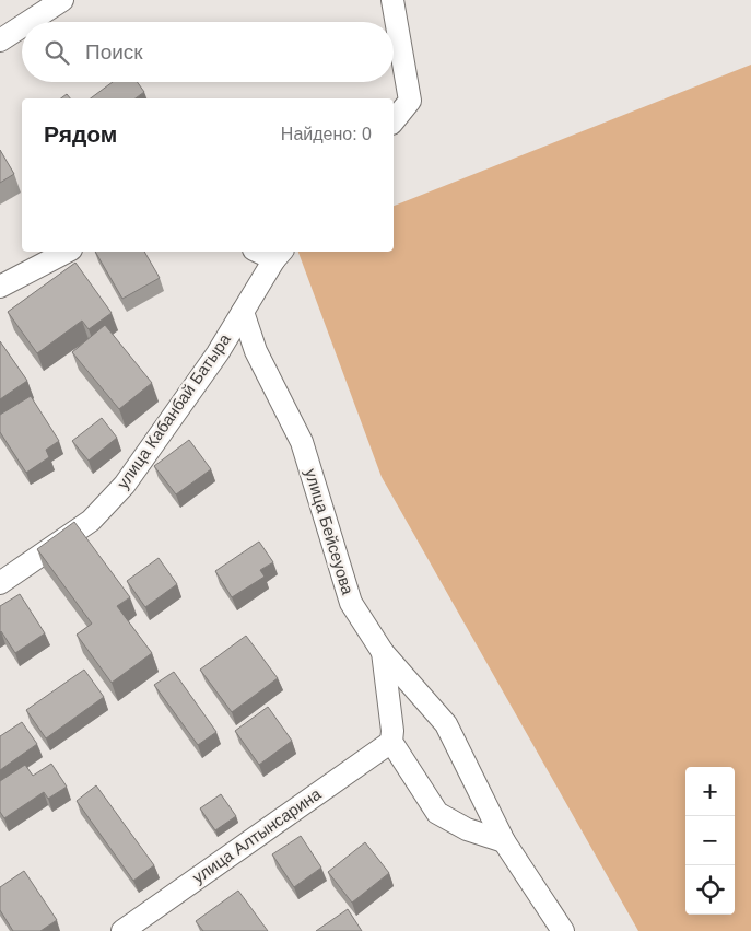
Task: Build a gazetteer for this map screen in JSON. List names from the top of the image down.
{
  "streets": {
    "street": ["улица Кабанбай Батыра", "улица Бейсеуова", "улица Алтынсарина"]
  },
  "crossings": [
    ["улица Кабанбай Батыра", "улица Бейсеуова"]
  ],
  "page": {
    "search": "Поиск",
    "heading": ["Рядом", "Найдено: 0"],
    "map_buttons": ["+", "−"]
  }
}
